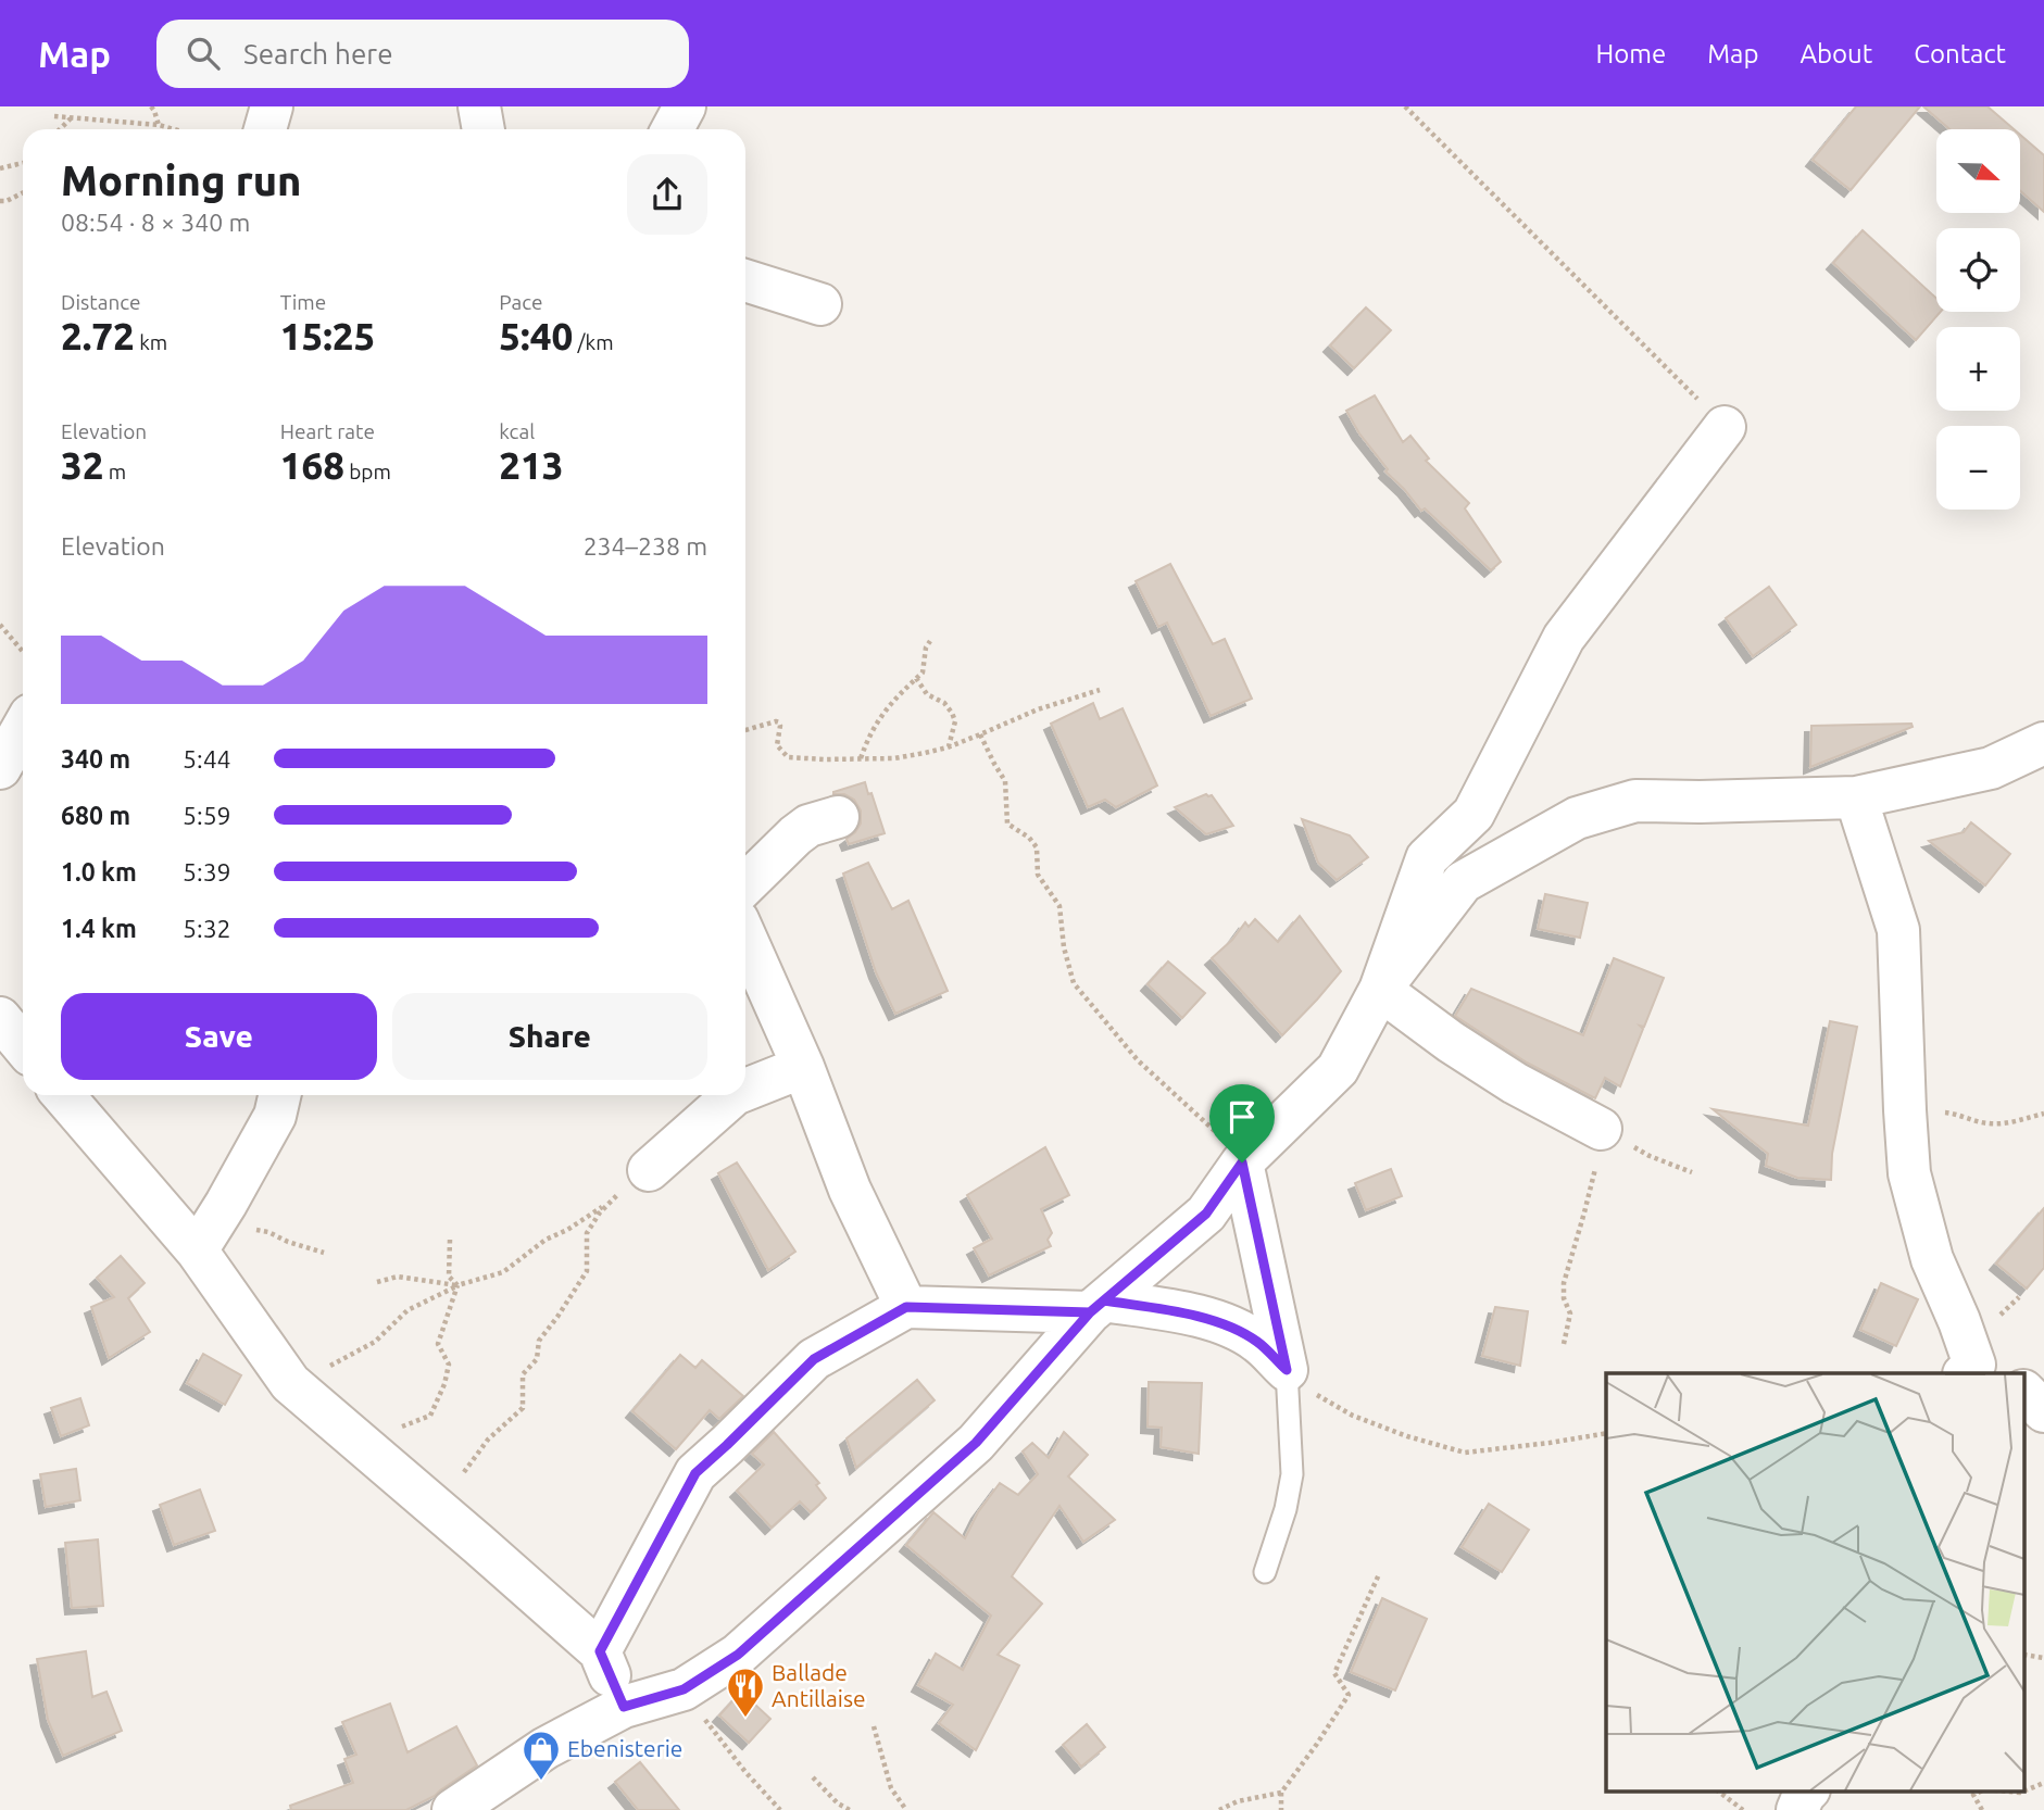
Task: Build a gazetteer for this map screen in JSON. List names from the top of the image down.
{
  "places": {
    "restaurant": ["Ballade Antillaise"],
    "shop": ["Ebenisterie"]
  },
  "north": "right",
  "page": {
    "header": "Map",
    "search": "Search here",
    "nav": [
      "Home",
      "Map",
      "About",
      "Contact"
    ],
    "map_buttons": ["+", "−"],
    "heading": ["Morning run", "08:54 · 8 × 340 m"],
    "stats": [
      ["Distance", "2.72 km"],
      ["Time", "15:25"],
      ["Pace", "5:40 /km"],
      ["Elevation", "32 m"],
      ["Heart rate", "168 bpm"],
      ["kcal", "213"]
    ],
    "chart": ["Elevation", "234–238 m"],
    "list": [
      {
        "name": "340 m",
        "note": "5:44"
      },
      {
        "name": "680 m",
        "note": "5:59"
      },
      {
        "name": "1.0 km",
        "note": "5:39"
      },
      {
        "name": "1.4 km",
        "note": "5:32"
      }
    ],
    "buttons": ["Save", "Share"]
  }
}
